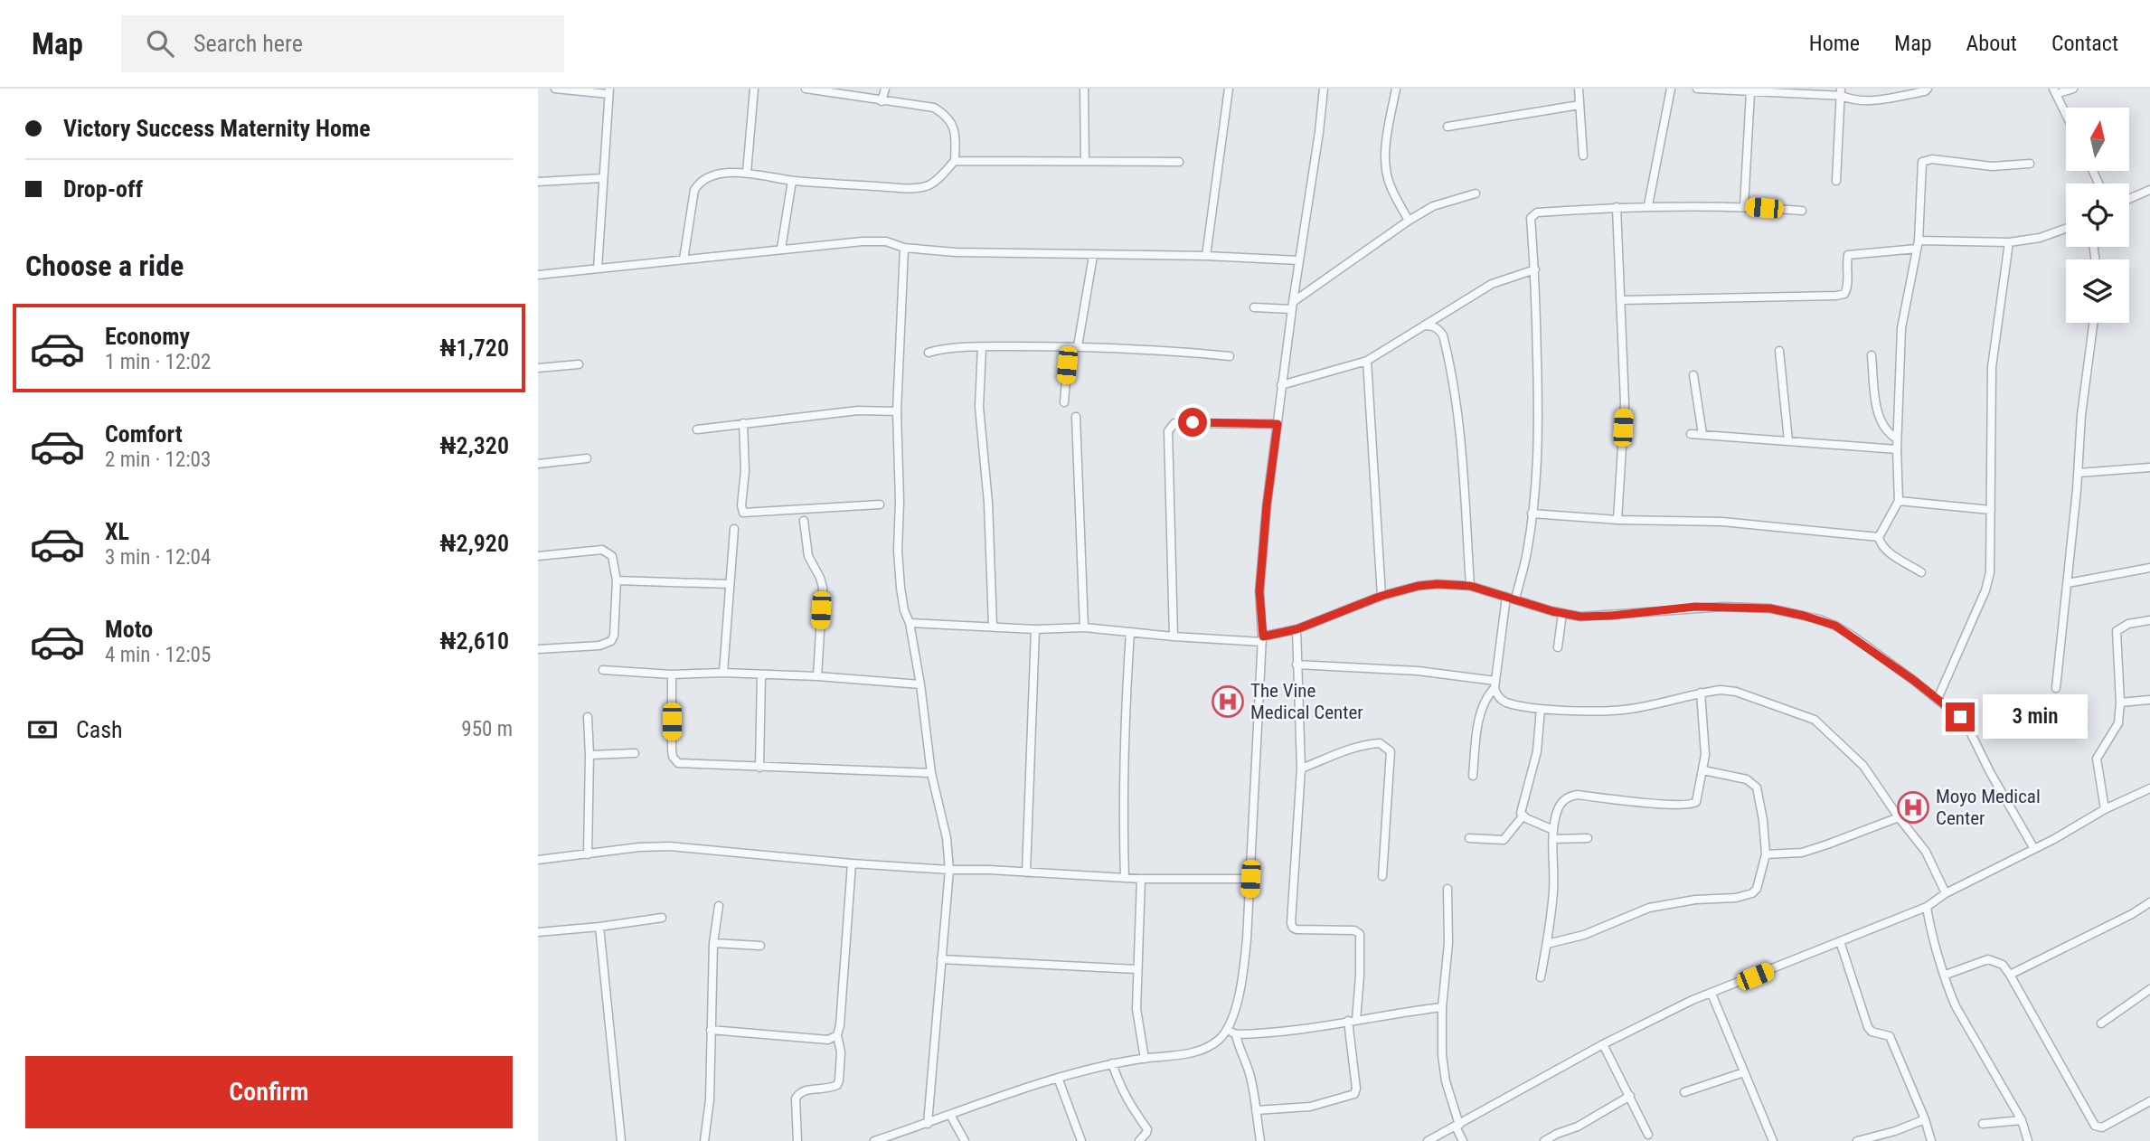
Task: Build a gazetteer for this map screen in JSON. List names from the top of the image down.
{
  "places": {
    "hospital": ["The Vine Medical Center", "Moyo Medical Center"]
  },
  "north": "top",
  "page": {
    "header": "Map",
    "search": "Search here",
    "nav": [
      "Home",
      "Map",
      "About",
      "Contact"
    ],
    "banner": ["Victory Success Maternity Home", "Drop-off"],
    "heading": "Choose a ride",
    "list": [
      {
        "name": "Economy",
        "note": "1 min · 12:02",
        "value": "₦1,720"
      },
      {
        "name": "Comfort",
        "note": "2 min · 12:03",
        "value": "₦2,320"
      },
      {
        "name": "XL",
        "note": "3 min · 12:04",
        "value": "₦2,920"
      },
      {
        "name": "Moto",
        "note": "4 min · 12:05",
        "value": "₦2,610"
      }
    ],
    "pay": ["Cash", "950 m"],
    "bubble": "3 min",
    "buttons": "Confirm"
  }
}
